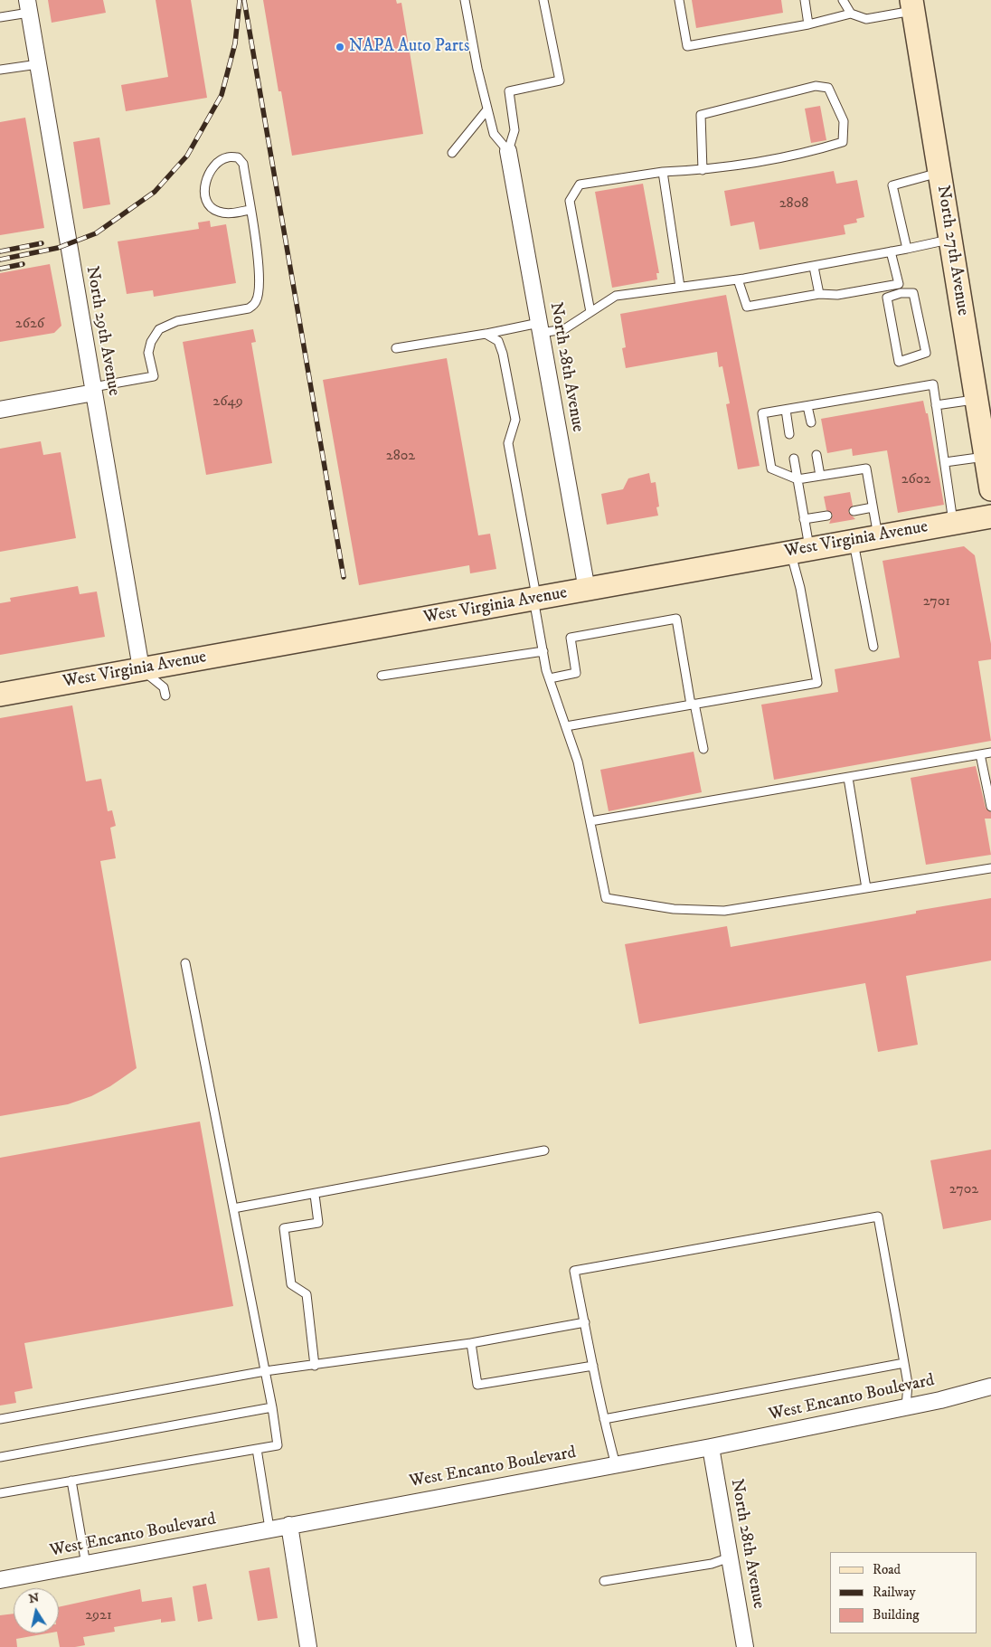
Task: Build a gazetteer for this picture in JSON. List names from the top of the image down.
{
  "streets": {
    "street": [
      "North 27th Avenue",
      "North 29th Avenue",
      "North 28th Avenue",
      "West Virginia Avenue",
      "West Encanto Boulevard"
    ]
  },
  "crossings": [
    ["North 29th Avenue", "West Virginia Avenue"],
    ["North 28th Avenue", "West Virginia Avenue"],
    ["North 28th Avenue", "West Encanto Boulevard"]
  ],
  "places": ["NAPA Auto Parts"],
  "house_numbers": [
    "2808",
    "2626",
    "2649",
    "2802",
    "2602",
    "2701",
    "2702",
    "2921"
  ],
  "legend": ["Road", "Railway", "Building"],
  "north": "top"
}
